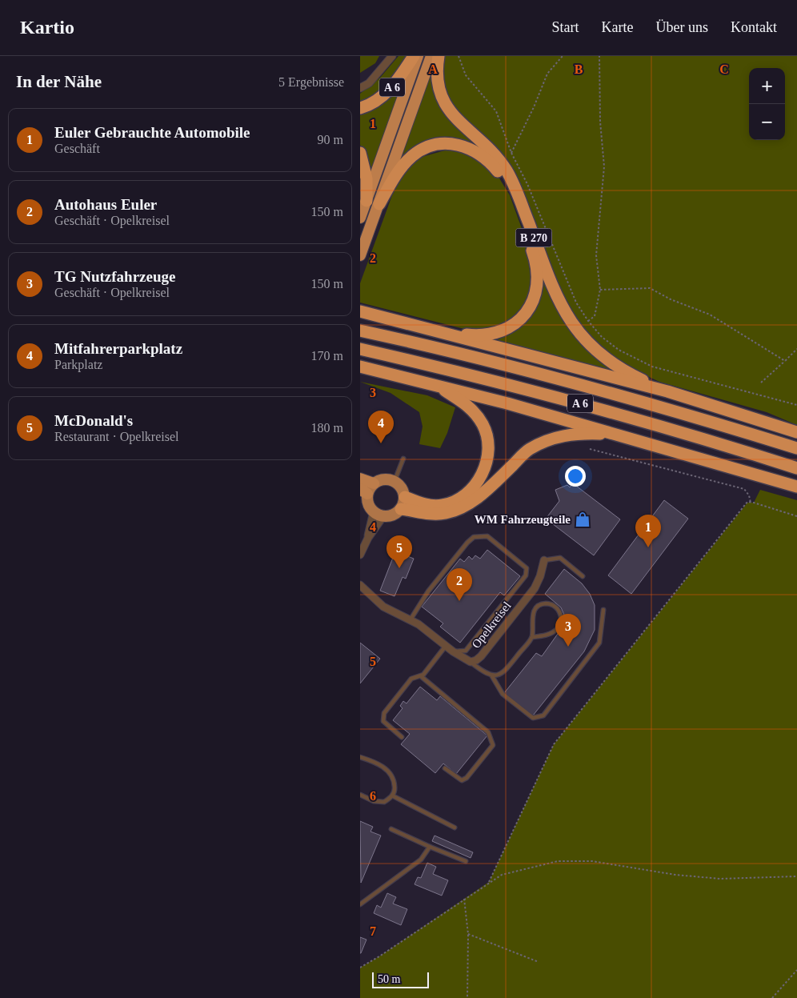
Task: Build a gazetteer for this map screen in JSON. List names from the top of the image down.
{
  "streets": {
    "highway": ["A 6", "B 270"],
    "street": ["Opelkreisel"]
  },
  "places": {
    "shop": ["WM Fahrzeugteile"]
  },
  "scale_bar": "50 m",
  "page": {
    "header": "Kartio",
    "nav": [
      "Start",
      "Karte",
      "Über uns",
      "Kontakt"
    ],
    "heading": ["In der Nähe", "5 Ergebnisse"],
    "map_buttons": ["+", "−"],
    "list": [
      {
        "mark": "1",
        "name": "Euler Gebrauchte Automobile",
        "note": "Geschäft",
        "value": "90 m"
      },
      {
        "mark": "2",
        "name": "Autohaus Euler",
        "note": "Geschäft · Opelkreisel",
        "value": "150 m"
      },
      {
        "mark": "3",
        "name": "TG Nutzfahrzeuge",
        "note": "Geschäft · Opelkreisel",
        "value": "150 m"
      },
      {
        "mark": "4",
        "name": "Mitfahrerparkplatz",
        "note": "Parkplatz",
        "value": "170 m"
      },
      {
        "mark": "5",
        "name": "McDonald's",
        "note": "Restaurant · Opelkreisel",
        "value": "180 m"
      }
    ],
    "pins": [
      "4",
      "1",
      "5",
      "2",
      "3"
    ],
    "scale": "50 m"
  },
  "grid": {
    "columns": ["A", "B", "C"],
    "rows": [
      "1",
      "2",
      "3",
      "4",
      "5",
      "6",
      "7"
    ]
  }
}
